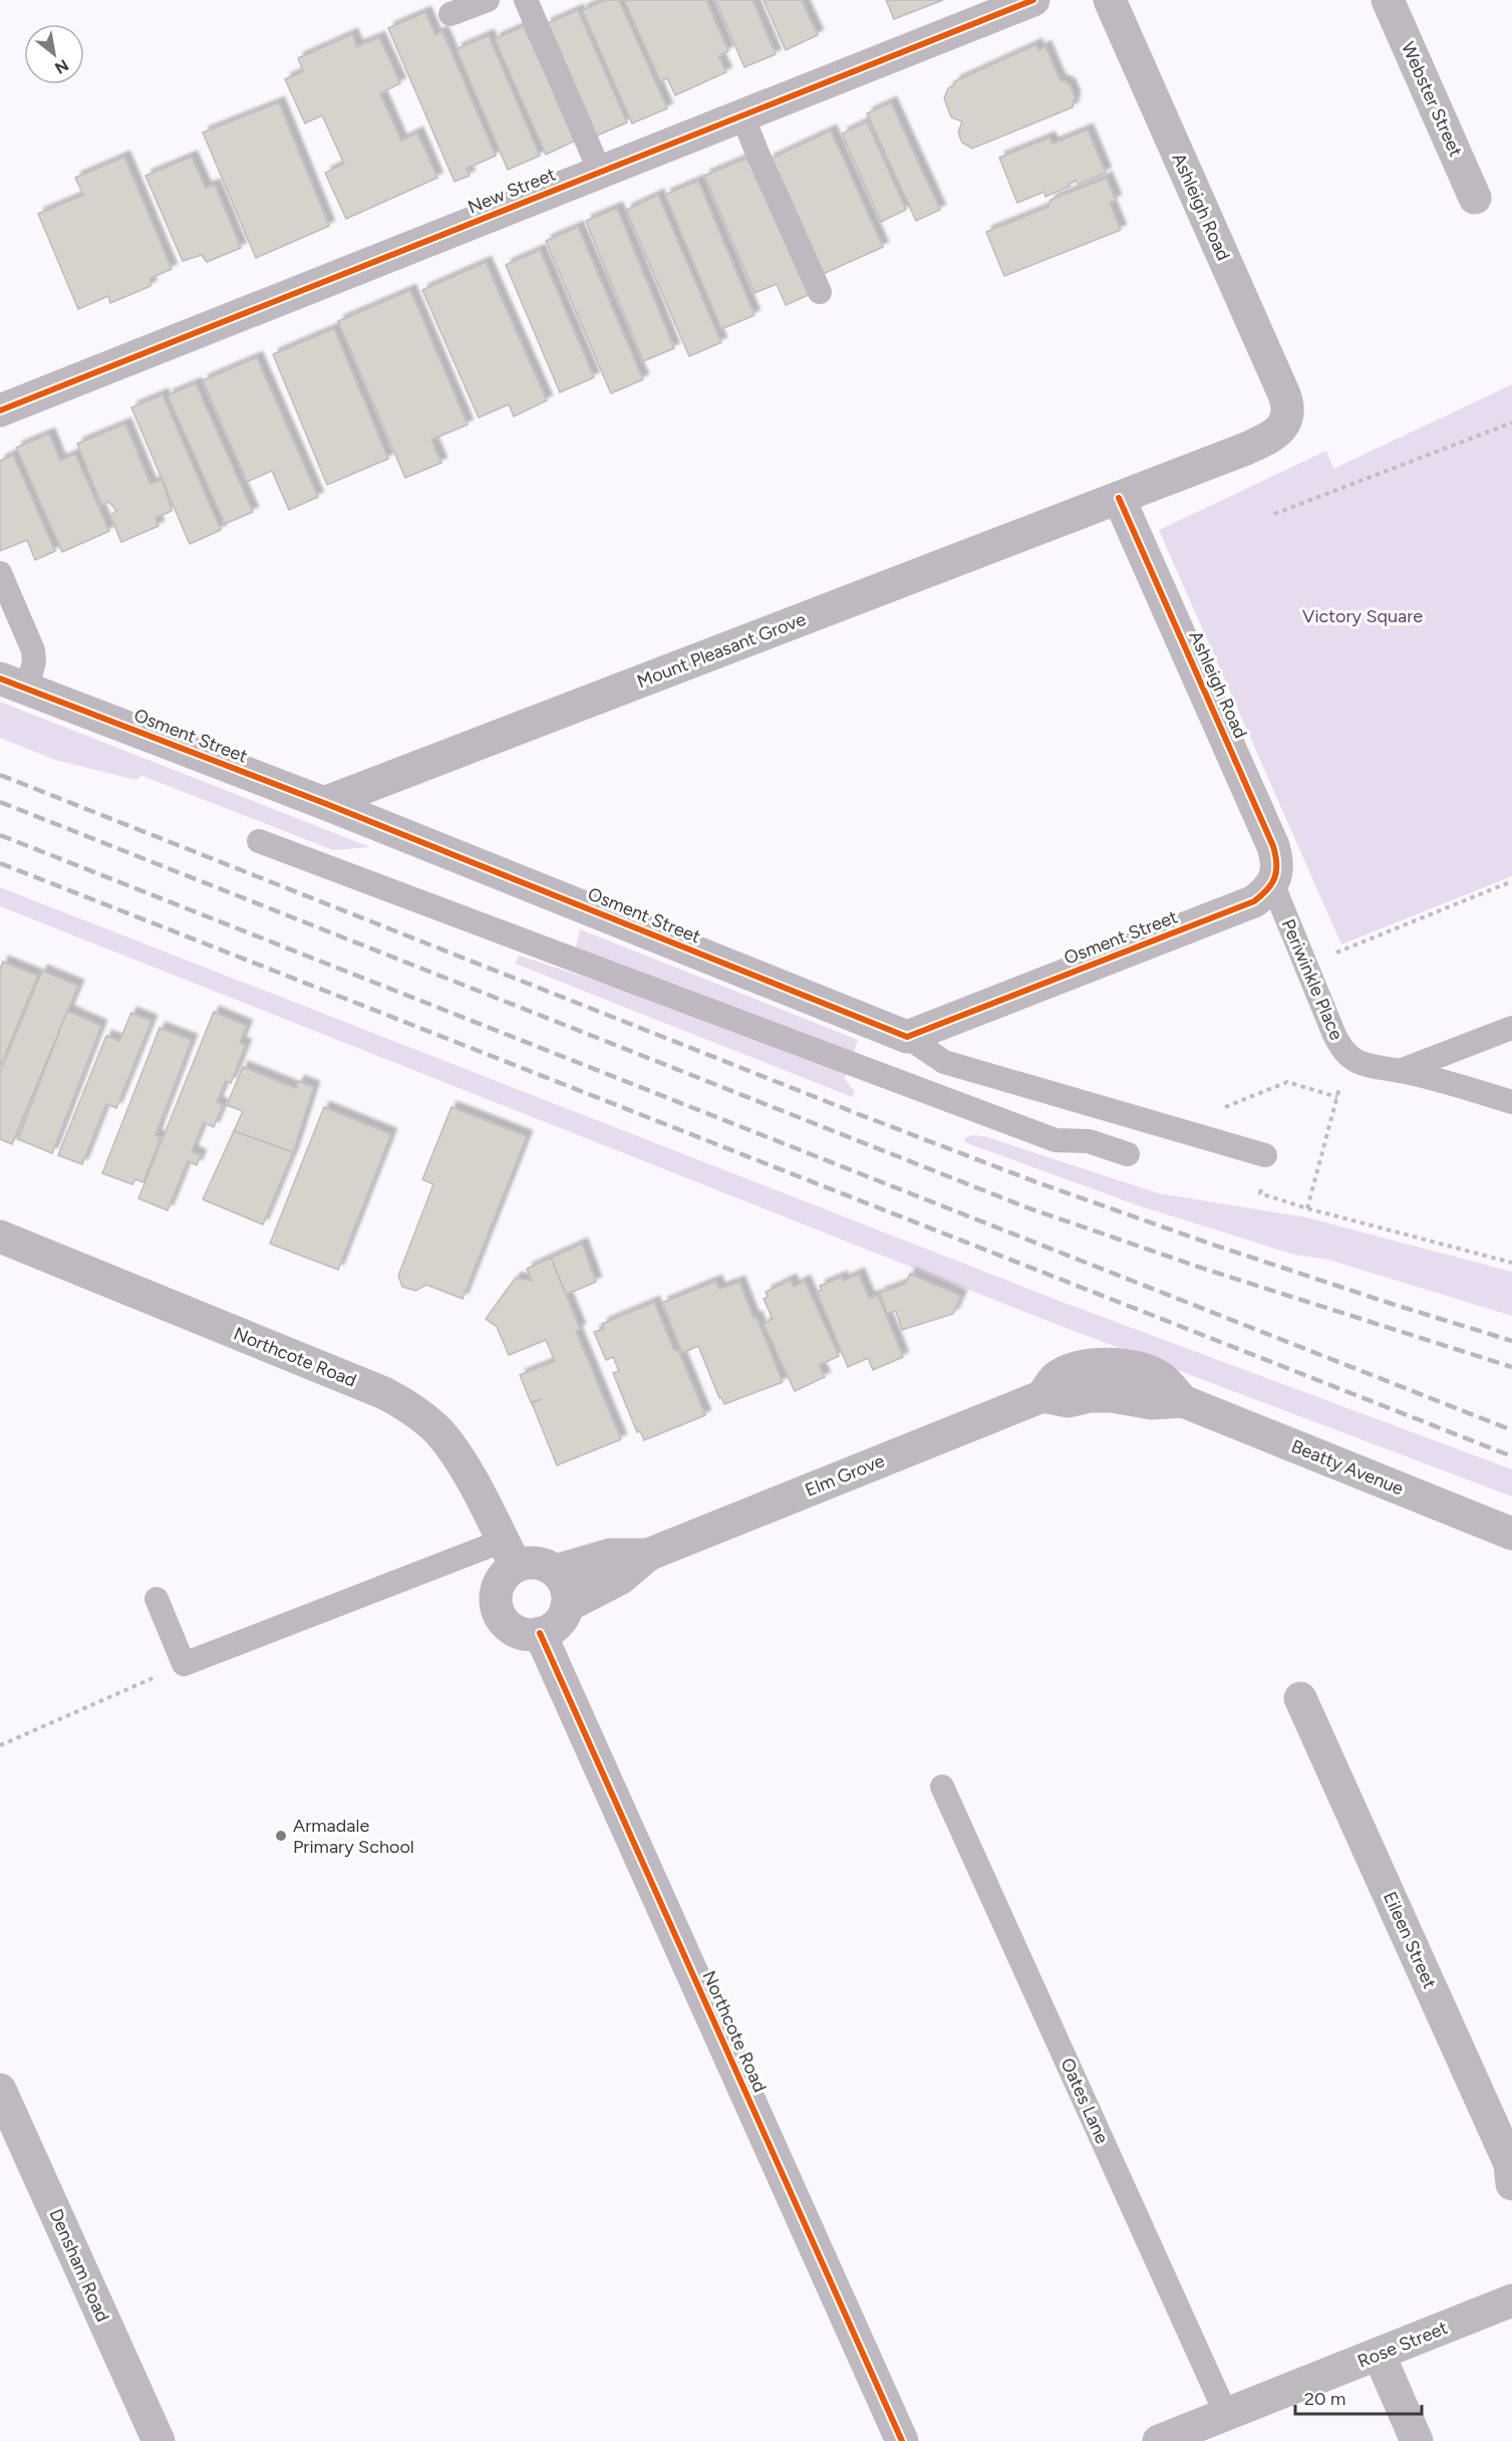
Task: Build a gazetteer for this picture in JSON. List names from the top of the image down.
{
  "streets": {
    "street": [
      "Webster Street",
      "New Street",
      "Ashleigh Road",
      "Mount Pleasant Grove",
      "Osment Street",
      "Northcote Road",
      "Beatty Avenue",
      "Elm Grove",
      "Eileen Street",
      "Densham Road",
      "Rose Street"
    ],
    "lane": ["Periwinkle Place", "Oates Lane"]
  },
  "crossings": [
    ["Ashleigh Road", "Mount Pleasant Grove"],
    ["Ashleigh Road", "Osment Street"],
    ["Ashleigh Road", "Periwinkle Place"],
    ["Mount Pleasant Grove", "Osment Street"],
    ["Osment Street", "Periwinkle Place"],
    ["Northcote Road", "Elm Grove"],
    ["Beatty Avenue", "Elm Grove"],
    ["Oates Lane", "Rose Street"]
  ],
  "parks": ["Victory Square"],
  "places": ["Armadale Primary School"],
  "scale_bar": "20 m",
  "north": "bottom right"
}
